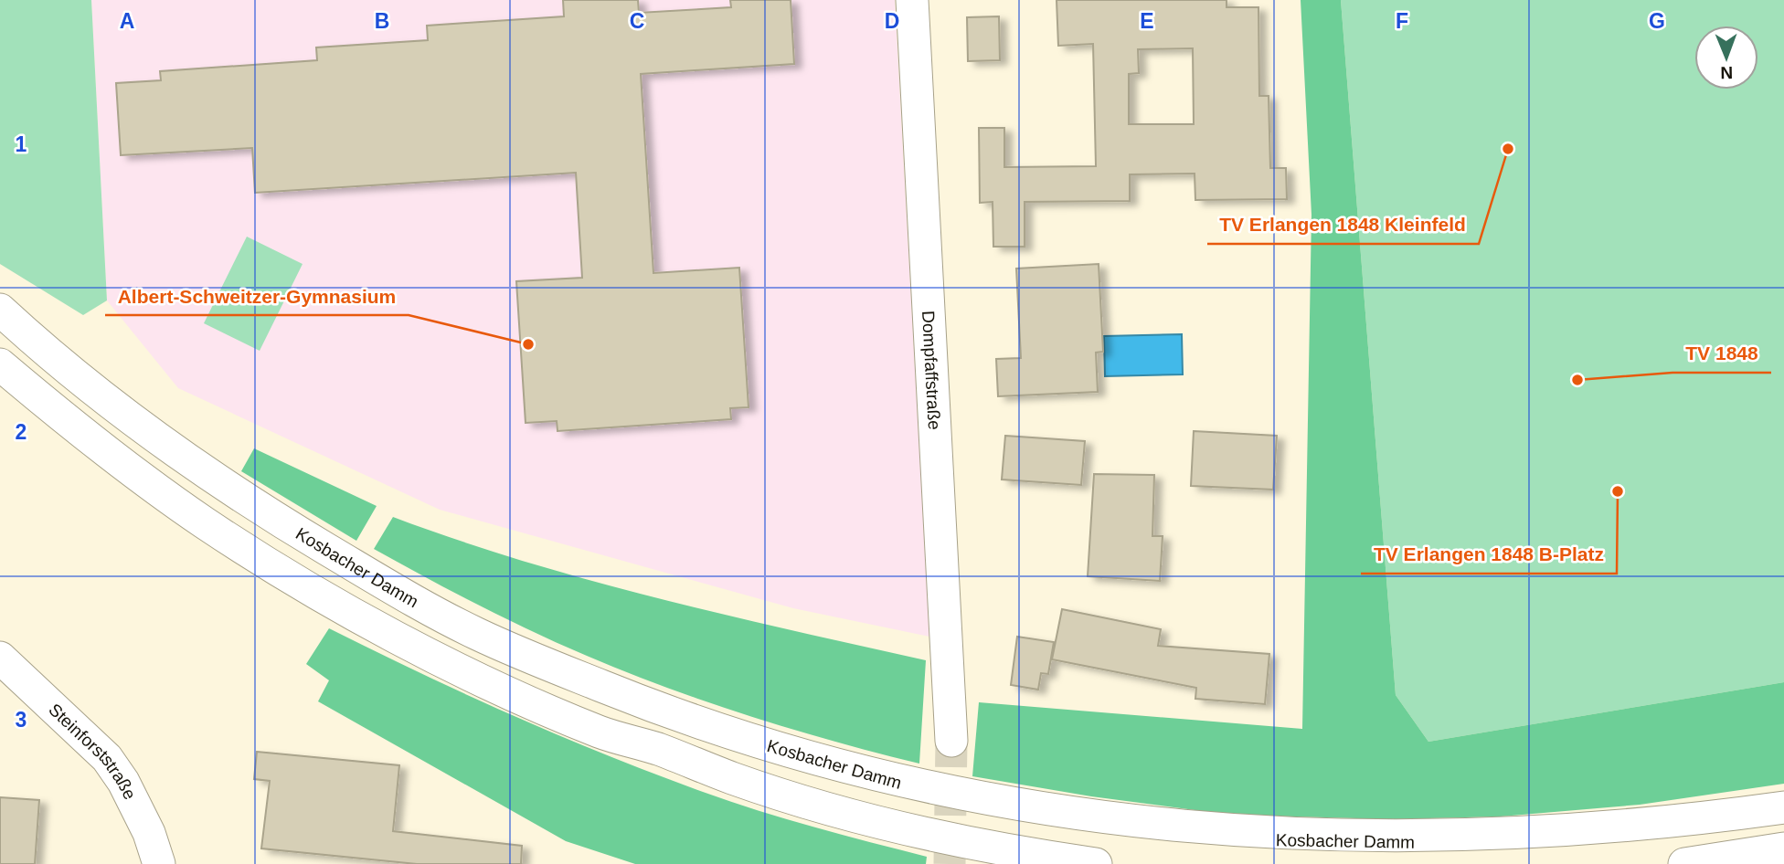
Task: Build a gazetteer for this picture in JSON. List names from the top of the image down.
{
  "streets": {
    "street": ["Dompfaffstraße", "Kosbacher Damm", "Steinforststraße"]
  },
  "places": [
    "TV Erlangen 1848 Kleinfeld",
    "Albert-Schweitzer-Gymnasium",
    "TV 1848",
    "TV Erlangen 1848 B-Platz"
  ],
  "north": "bottom",
  "grid": {
    "columns": [
      "A",
      "B",
      "C",
      "D",
      "E",
      "F",
      "G"
    ],
    "rows": ["1", "2", "3"]
  }
}
